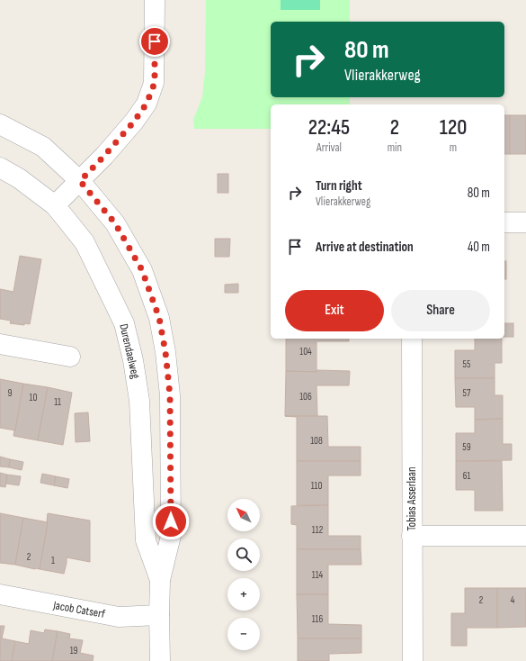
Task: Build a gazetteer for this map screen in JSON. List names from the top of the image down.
{
  "streets": {
    "street": ["Durendaelweg", "Tobias Asserlaan", "Jacob Catserf"]
  },
  "crossings": [
    ["Durendaelweg", "Jacob Catserf"]
  ],
  "house_numbers": [
    "104",
    "55",
    "9",
    "57",
    "106",
    "10",
    "11",
    "108",
    "59",
    "61",
    "110",
    "112",
    "2",
    "1",
    "114",
    "2",
    "4",
    "116",
    "19"
  ],
  "north": "top left",
  "page": {
    "turn": ["80 m", "Vlierakkerweg"],
    "eta": [
      "22:45",
      "Arrival",
      "2",
      "min",
      "120",
      "m"
    ],
    "list": [
      {
        "name": "Turn right",
        "note": "Vlierakkerweg",
        "value": "80 m"
      },
      {
        "name": "Arrive at destination",
        "value": "40 m"
      }
    ],
    "buttons": ["Exit", "Share"],
    "map_buttons": ["+", "−"]
  }
}
